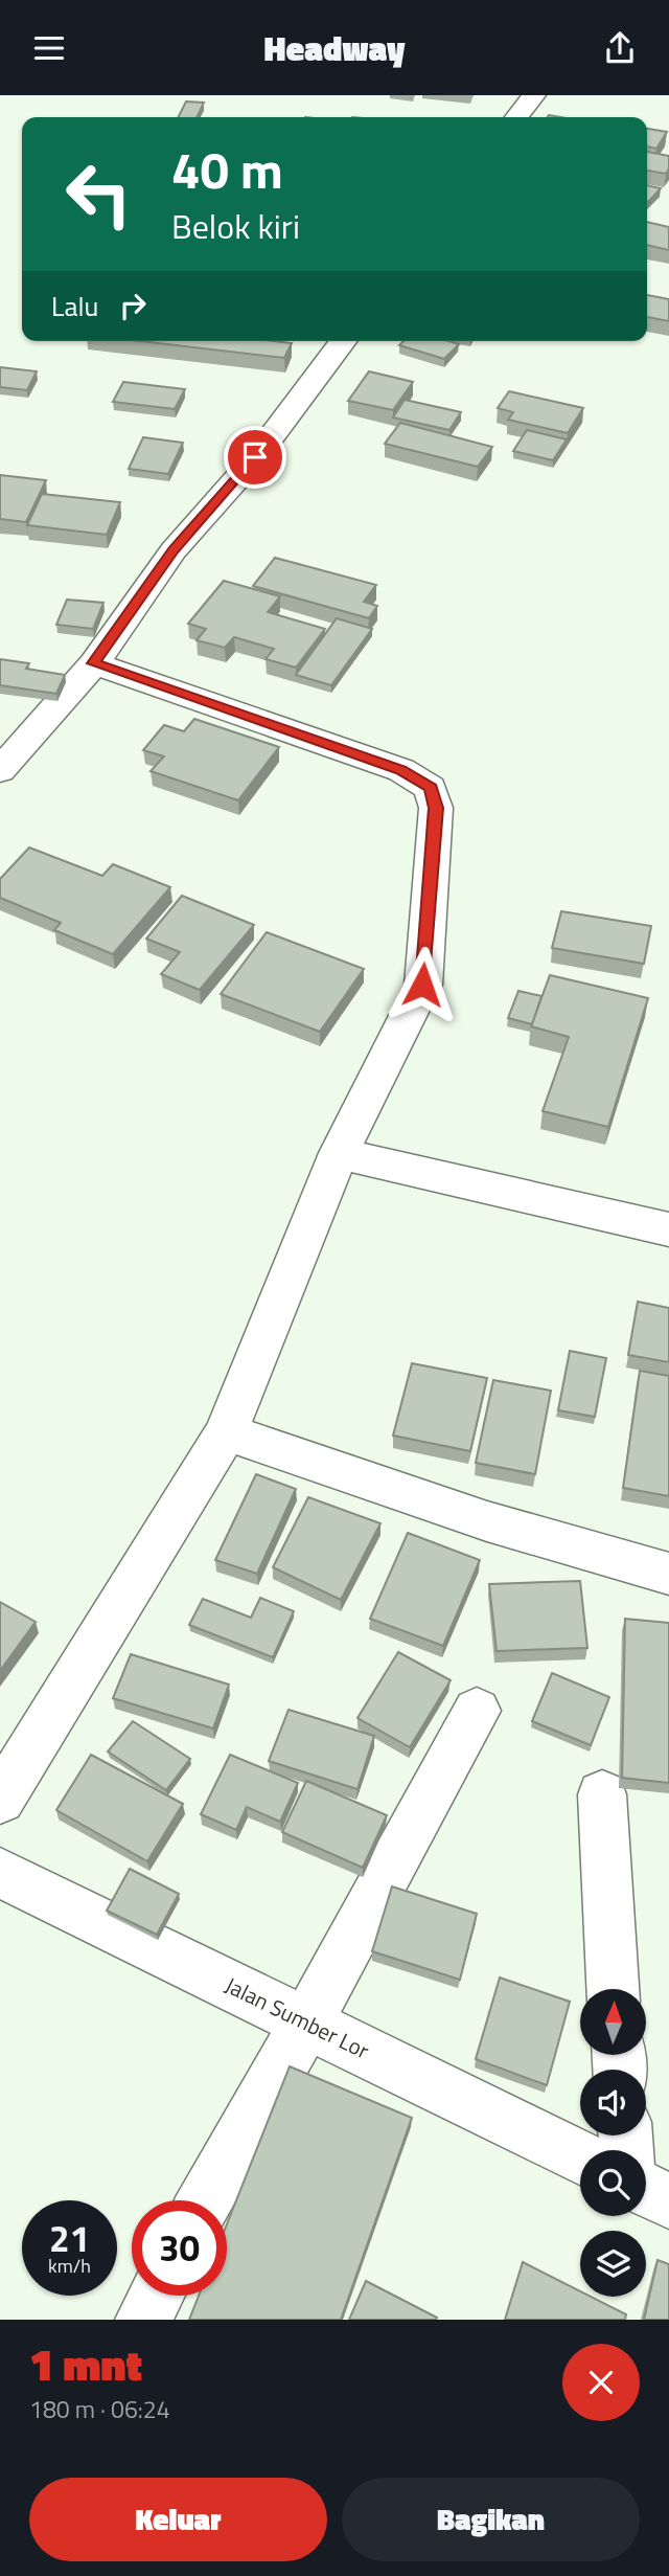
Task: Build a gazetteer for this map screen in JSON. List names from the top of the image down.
{
  "streets": {
    "street": ["Jalan Sumber Lor"]
  },
  "north": "top",
  "page": {
    "header": "Headway",
    "turn": ["40 m", "Belok kiri"],
    "then": "Lalu",
    "speed": "21 km/h",
    "limit": "30",
    "heading": ["1 mnt", "180 m · 06:24"],
    "buttons": ["Keluar", "Bagikan"]
  }
}
